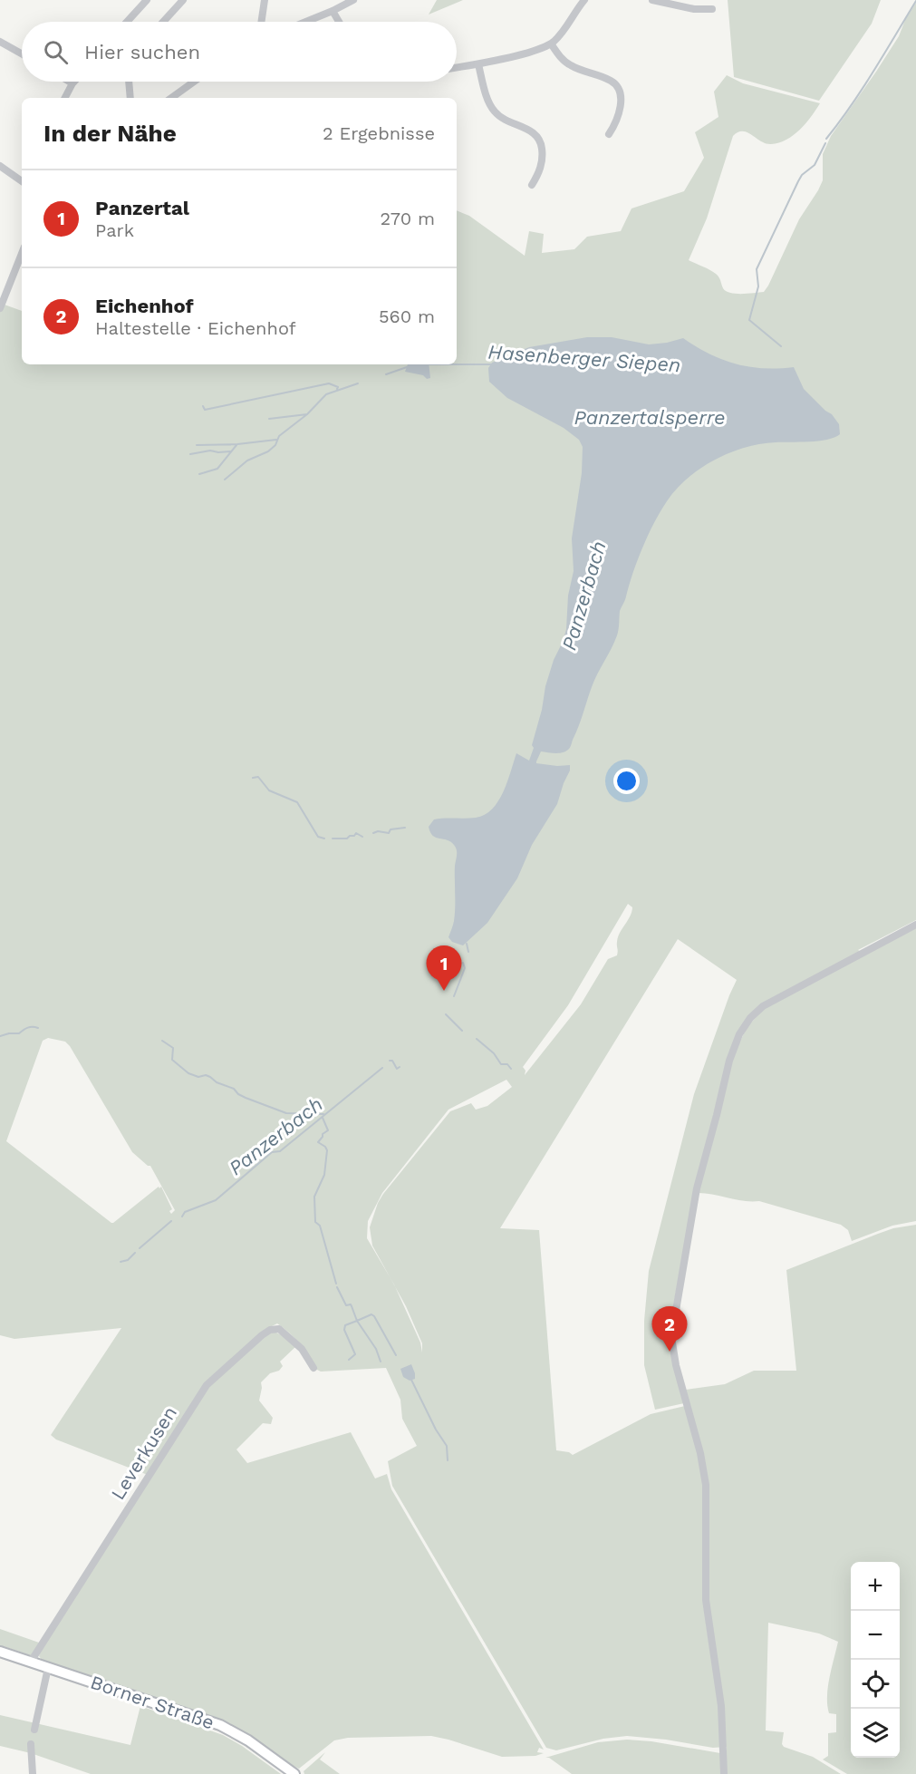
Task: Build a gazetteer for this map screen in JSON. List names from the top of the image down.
{
  "streets": {
    "main road": ["Borner Straße"],
    "street": ["Leverkusen"]
  },
  "crossings": [
    ["Leverkusen", "Borner Straße"]
  ],
  "water": ["Hasenberger Siepen", "Panzertalsperre", "Panzerbach"],
  "page": {
    "search": "Hier suchen",
    "heading": ["In der Nähe", "2 Ergebnisse"],
    "list": [
      {
        "mark": "1",
        "name": "Panzertal",
        "note": "Park",
        "value": "270 m"
      },
      {
        "mark": "2",
        "name": "Eichenhof",
        "note": "Haltestelle · Eichenhof",
        "value": "560 m"
      }
    ],
    "pins": ["1", "2"],
    "map_buttons": ["+", "−"]
  }
}
